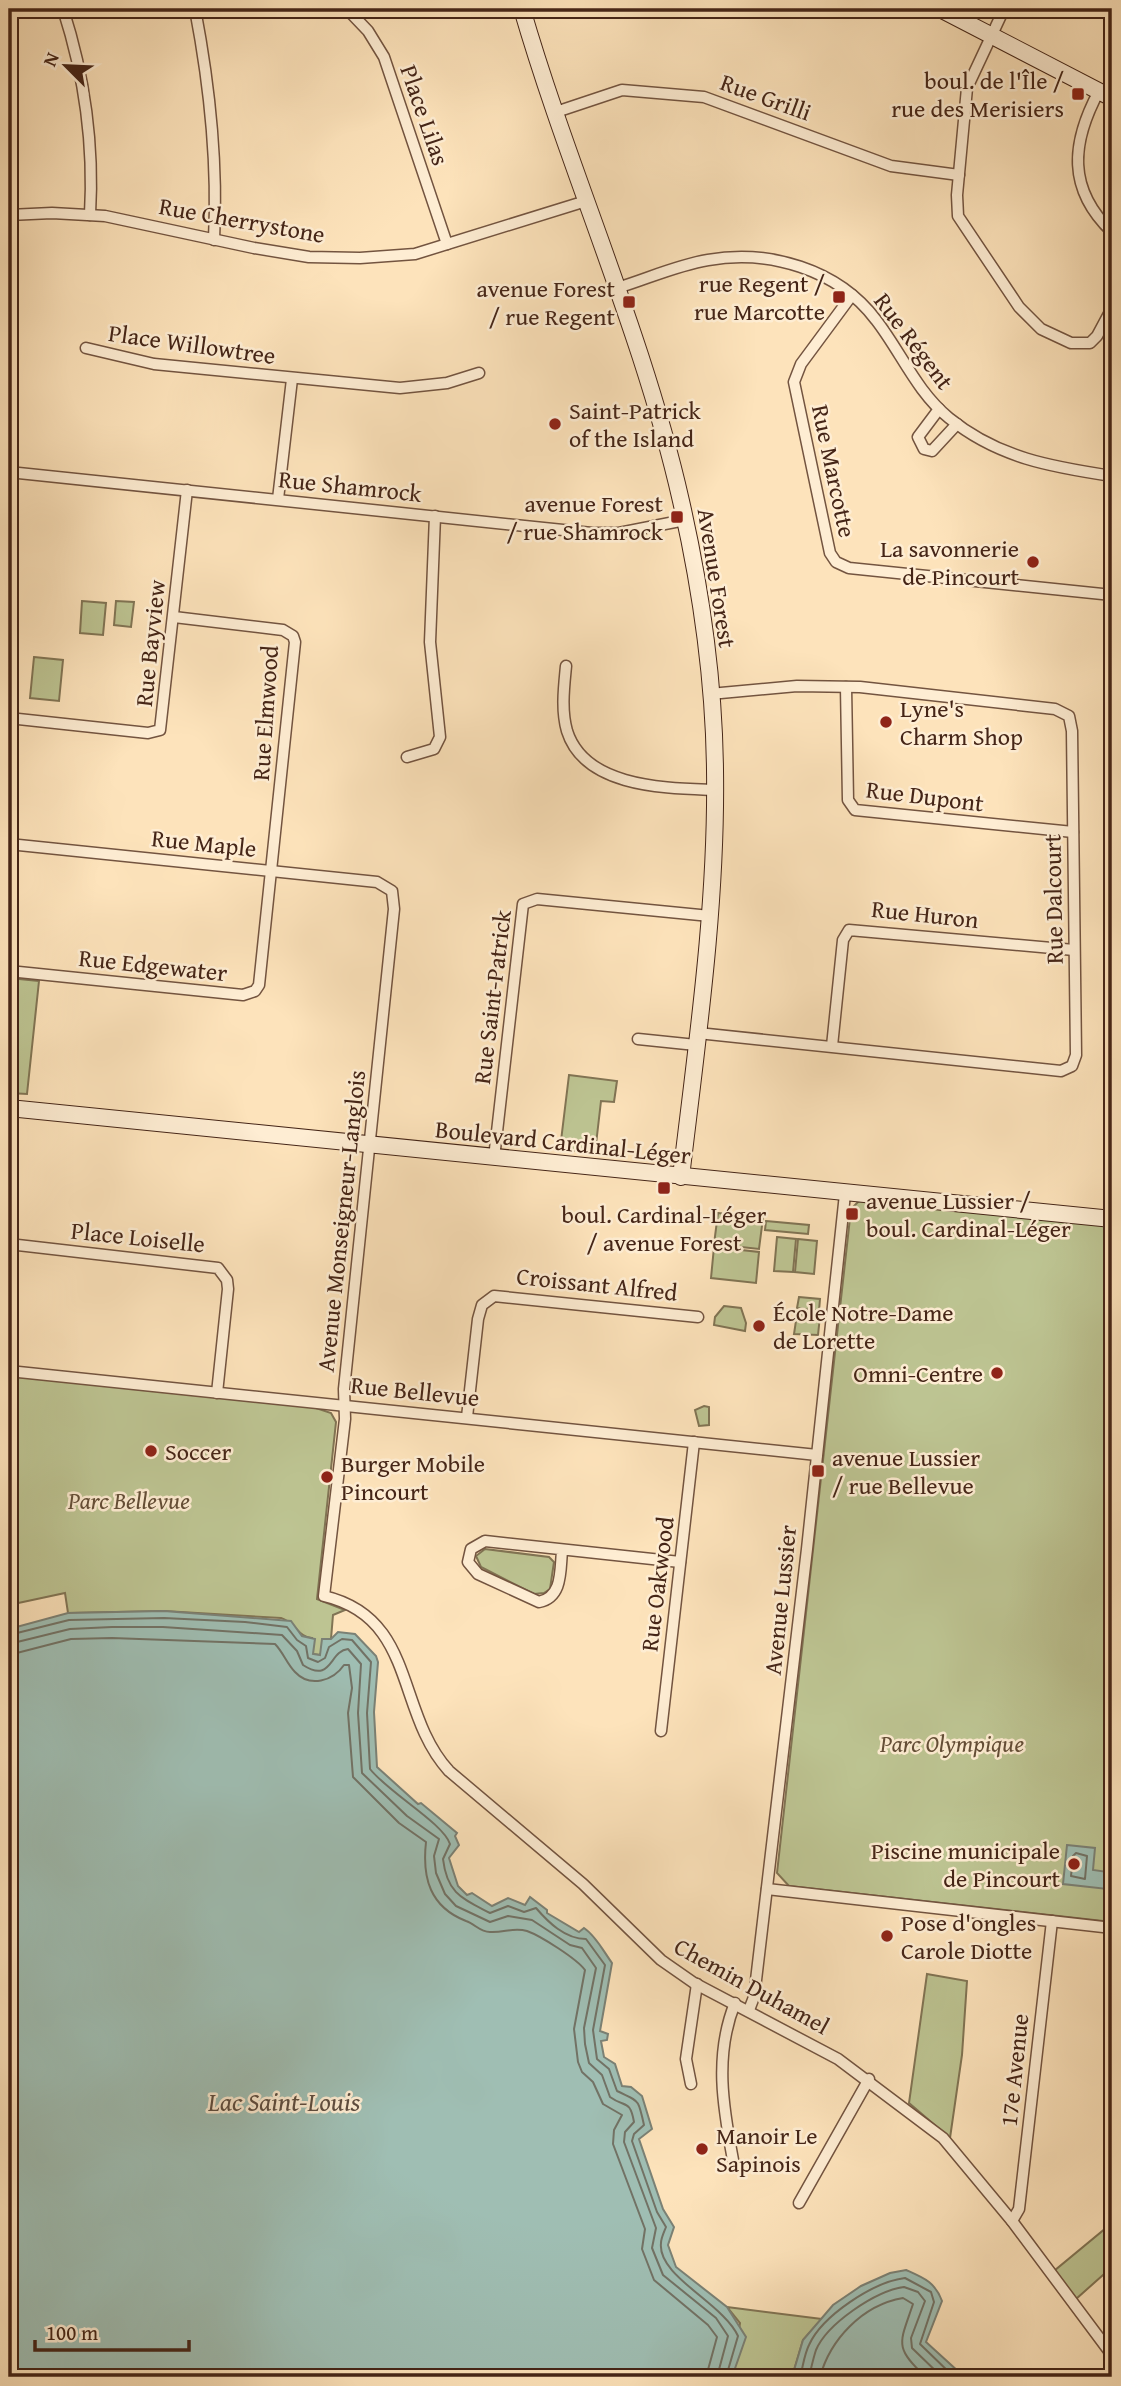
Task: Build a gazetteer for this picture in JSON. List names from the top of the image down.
{
  "streets": {
    "street": [
      "Rue Grilli",
      "Place Lilas",
      "Rue Cherrystone",
      "Rue Régent",
      "Place Willowtree",
      "Rue Marcotte",
      "Rue Shamrock",
      "Avenue Forest",
      "Rue Bayview",
      "Rue Elmwood",
      "Rue Dupont",
      "Rue Maple",
      "Rue Dalcourt",
      "Rue Huron",
      "Rue Edgewater",
      "Rue Saint-Patrick",
      "Boulevard Cardinal-Léger",
      "Avenue Monseigneur-Langlois",
      "Place Loiselle",
      "Croissant Alfred",
      "Rue Bellevue",
      "Rue Oakwood",
      "Avenue Lussier",
      "Chemin Duhamel",
      "17e Avenue"
    ]
  },
  "crossings": [
    ["Rue Grilli", "Avenue Forest"],
    ["Place Lilas", "Rue Cherrystone"],
    ["Rue Cherrystone", "Avenue Forest"],
    ["Rue Régent", "Rue Marcotte"],
    ["Rue Régent", "Avenue Forest"],
    ["Place Willowtree", "Rue Shamrock"],
    ["Rue Shamrock", "Avenue Forest"],
    ["Rue Shamrock", "Rue Bayview"],
    ["Avenue Forest", "Rue Dalcourt"],
    ["Avenue Forest", "Rue Saint-Patrick"],
    ["Avenue Forest", "Boulevard Cardinal-Léger"],
    ["Rue Bayview", "Rue Elmwood"],
    ["Rue Elmwood", "Rue Maple"],
    ["Rue Elmwood", "Rue Edgewater"],
    ["Rue Dupont", "Rue Dalcourt"],
    ["Rue Maple", "Rue Edgewater"],
    ["Rue Maple", "Avenue Monseigneur-Langlois"],
    ["Rue Dalcourt", "Rue Huron"],
    ["Rue Saint-Patrick", "Boulevard Cardinal-Léger"],
    ["Boulevard Cardinal-Léger", "Avenue Monseigneur-Langlois"],
    ["Boulevard Cardinal-Léger", "Avenue Lussier"],
    ["Avenue Monseigneur-Langlois", "Rue Bellevue"],
    ["Avenue Monseigneur-Langlois", "Chemin Duhamel"],
    ["Place Loiselle", "Rue Bellevue"],
    ["Croissant Alfred", "Rue Bellevue"],
    ["Rue Bellevue", "Rue Oakwood"],
    ["Rue Bellevue", "Avenue Lussier"],
    ["Avenue Lussier", "Chemin Duhamel"],
    ["Chemin Duhamel", "17e Avenue"]
  ],
  "water": ["Lac Saint-Louis"],
  "parks": ["Parc Bellevue", "Parc Olympique"],
  "places": {
    "transit": [
      "boul. de l'Île / rue des Merisiers",
      "rue Regent / rue Marcotte",
      "avenue Forest / rue Regent",
      "avenue Forest / rue Shamrock",
      "boul. Cardinal-Léger / avenue Forest",
      "avenue Lussier / boul. Cardinal-Léger",
      "avenue Lussier / rue Bellevue"
    ],
    "other": [
      "Saint-Patrick of the Island",
      "La savonnerie de Pincourt",
      "Lyne's Charm Shop",
      "École Notre-Dame de Lorette",
      "Omni-Centre",
      "Soccer",
      "Burger Mobile Pincourt",
      "Piscine municipale de Pincourt",
      "Pose d'ongles Carole Diotte",
      "Manoir Le Sapinois"
    ]
  },
  "scale_bar": "100 m",
  "north": "top left"
}
